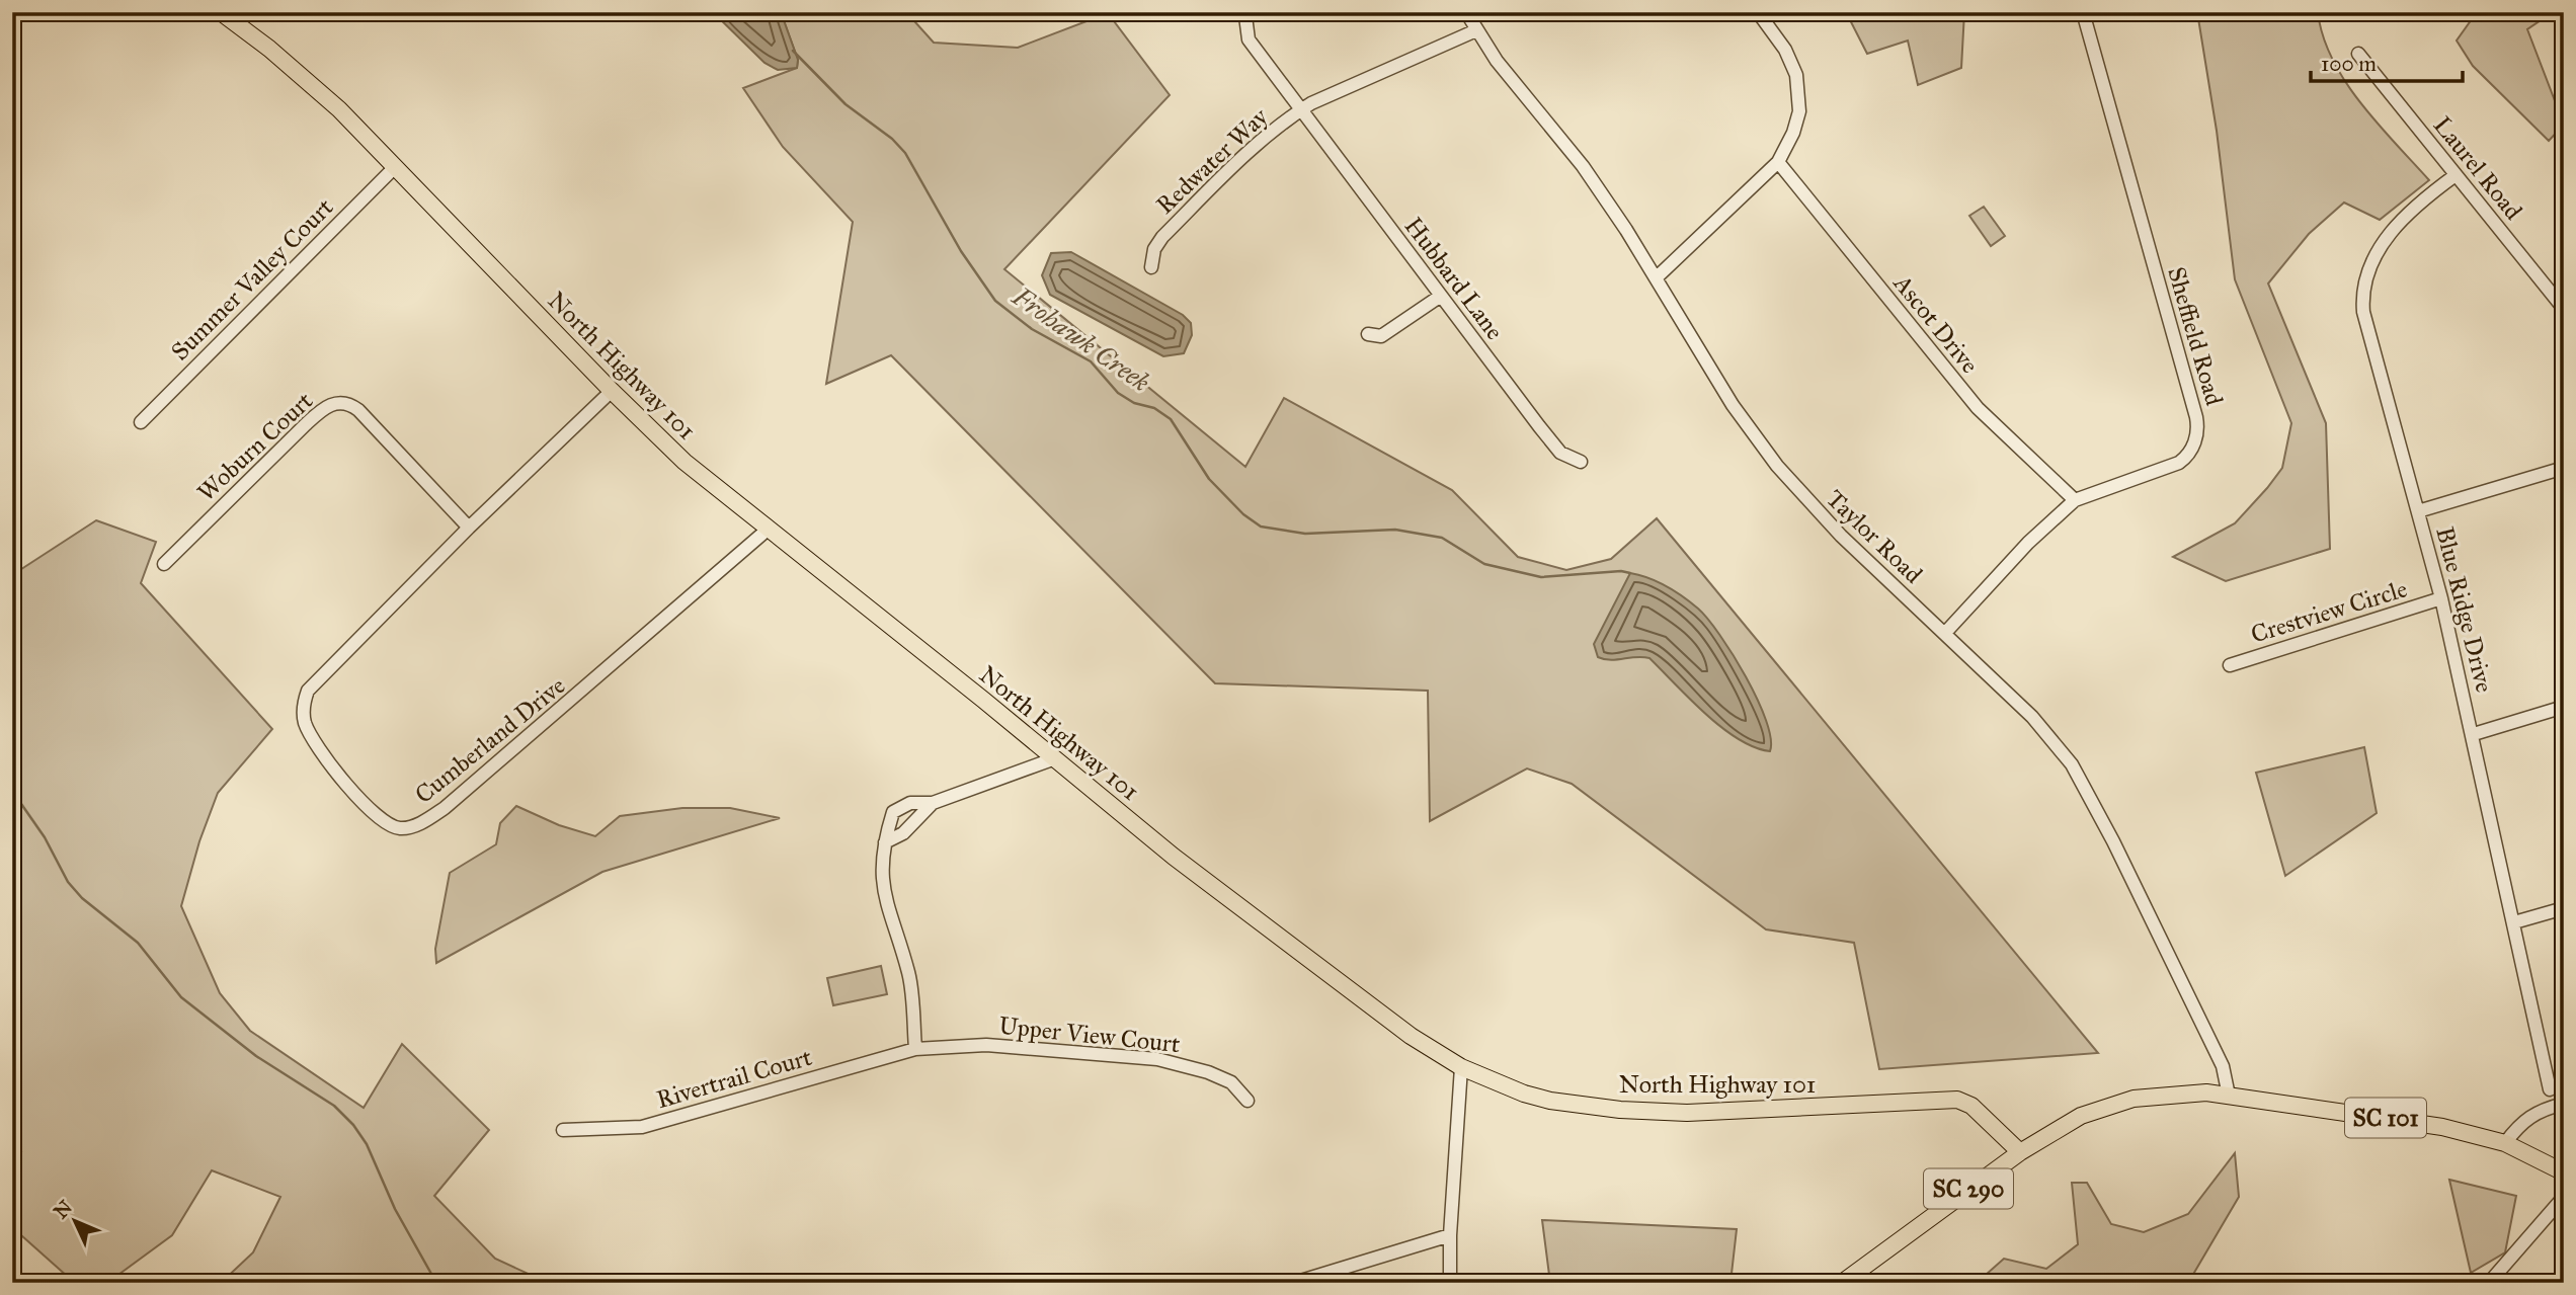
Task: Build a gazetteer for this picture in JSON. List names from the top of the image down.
{
  "streets": {
    "main road": ["North Highway 101", "SC 101", "SC 290"],
    "street": [
      "Redwater Way",
      "Laurel Road",
      "Hubbard Lane",
      "Summer Valley Court",
      "Ascot Drive",
      "Sheffield Road",
      "Woburn Court",
      "Taylor Road",
      "Blue Ridge Drive",
      "Crestview Circle",
      "Cumberland Drive",
      "Upper View Court",
      "Rivertrail Court"
    ]
  },
  "crossings": [
    ["Redwater Way", "Hubbard Lane"],
    ["Redwater Way", "Taylor Road"],
    ["Laurel Road", "Blue Ridge Drive"],
    ["Summer Valley Court", "North Highway 101"],
    ["Ascot Drive", "Sheffield Road"],
    ["Sheffield Road", "Taylor Road"],
    ["North Highway 101", "Cumberland Drive"],
    ["North Highway 101", "SC 101"],
    ["North Highway 101", "SC 290"],
    ["Woburn Court", "Cumberland Drive"],
    ["Taylor Road", "SC 101"],
    ["Blue Ridge Drive", "Crestview Circle"],
    ["Upper View Court", "Rivertrail Court"],
    ["SC 101", "SC 290"]
  ],
  "water": ["Frohawk Creek"],
  "scale_bar": "100 m",
  "north": "top left"
}
